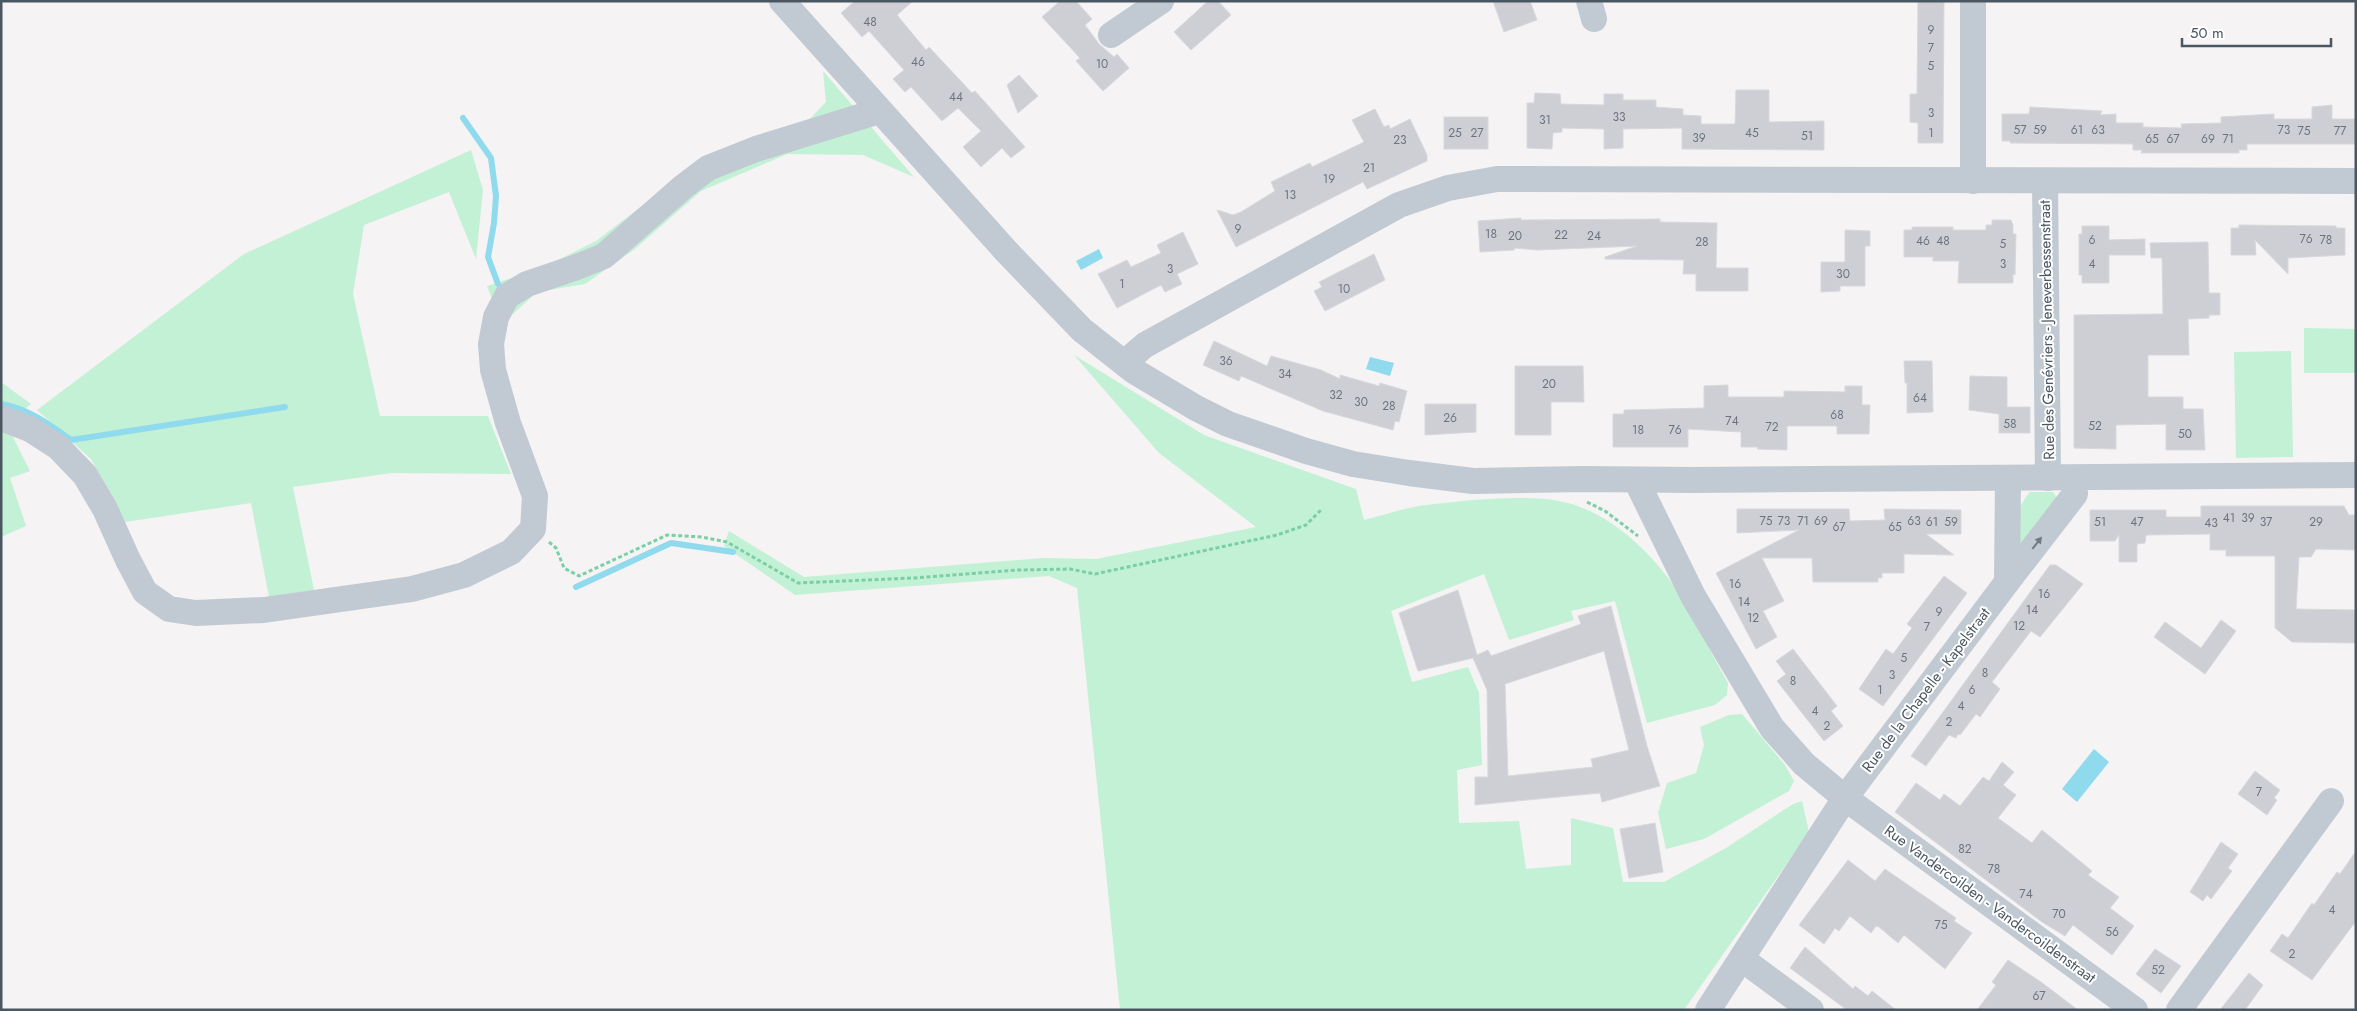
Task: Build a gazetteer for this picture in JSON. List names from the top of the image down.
{
  "streets": {
    "street": ["Rue des Genévriers - Jeneverbessenstraat", "Rue de la Chapelle - Kapelstraat", "Rue Vandercoilden - Vandercoildenstraat"]
  },
  "crossings": [
    ["Rue de la Chapelle - Kapelstraat", "Rue Vandercoilden - Vandercoildenstraat"]
  ],
  "house_numbers": [
    "48",
    "9",
    "7",
    "46",
    "10",
    "5",
    "44",
    "3",
    "33",
    "31",
    "57",
    "59",
    "61",
    "63",
    "73",
    "75",
    "77",
    "25",
    "27",
    "45",
    "1",
    "51",
    "39",
    "65",
    "67",
    "69",
    "71",
    "23",
    "21",
    "19",
    "13",
    "9",
    "18",
    "22",
    "20",
    "24",
    "76",
    "6",
    "78",
    "46",
    "48",
    "28",
    "5",
    "3",
    "4",
    "3",
    "30",
    "1",
    "10",
    "36",
    "34",
    "20",
    "32",
    "64",
    "30",
    "28",
    "68",
    "26",
    "74",
    "58",
    "52",
    "72",
    "18",
    "76",
    "50",
    "41",
    "39",
    "75",
    "73",
    "71",
    "69",
    "63",
    "61",
    "59",
    "51",
    "47",
    "37",
    "29",
    "43",
    "67",
    "65",
    "16",
    "16",
    "14",
    "14",
    "9",
    "12",
    "12",
    "7",
    "5",
    "8",
    "3",
    "8",
    "1",
    "6",
    "4",
    "4",
    "2",
    "2",
    "7",
    "82",
    "78",
    "74",
    "4",
    "70",
    "75",
    "56",
    "2",
    "52",
    "67"
  ],
  "scale_bar": "50 m"
}
